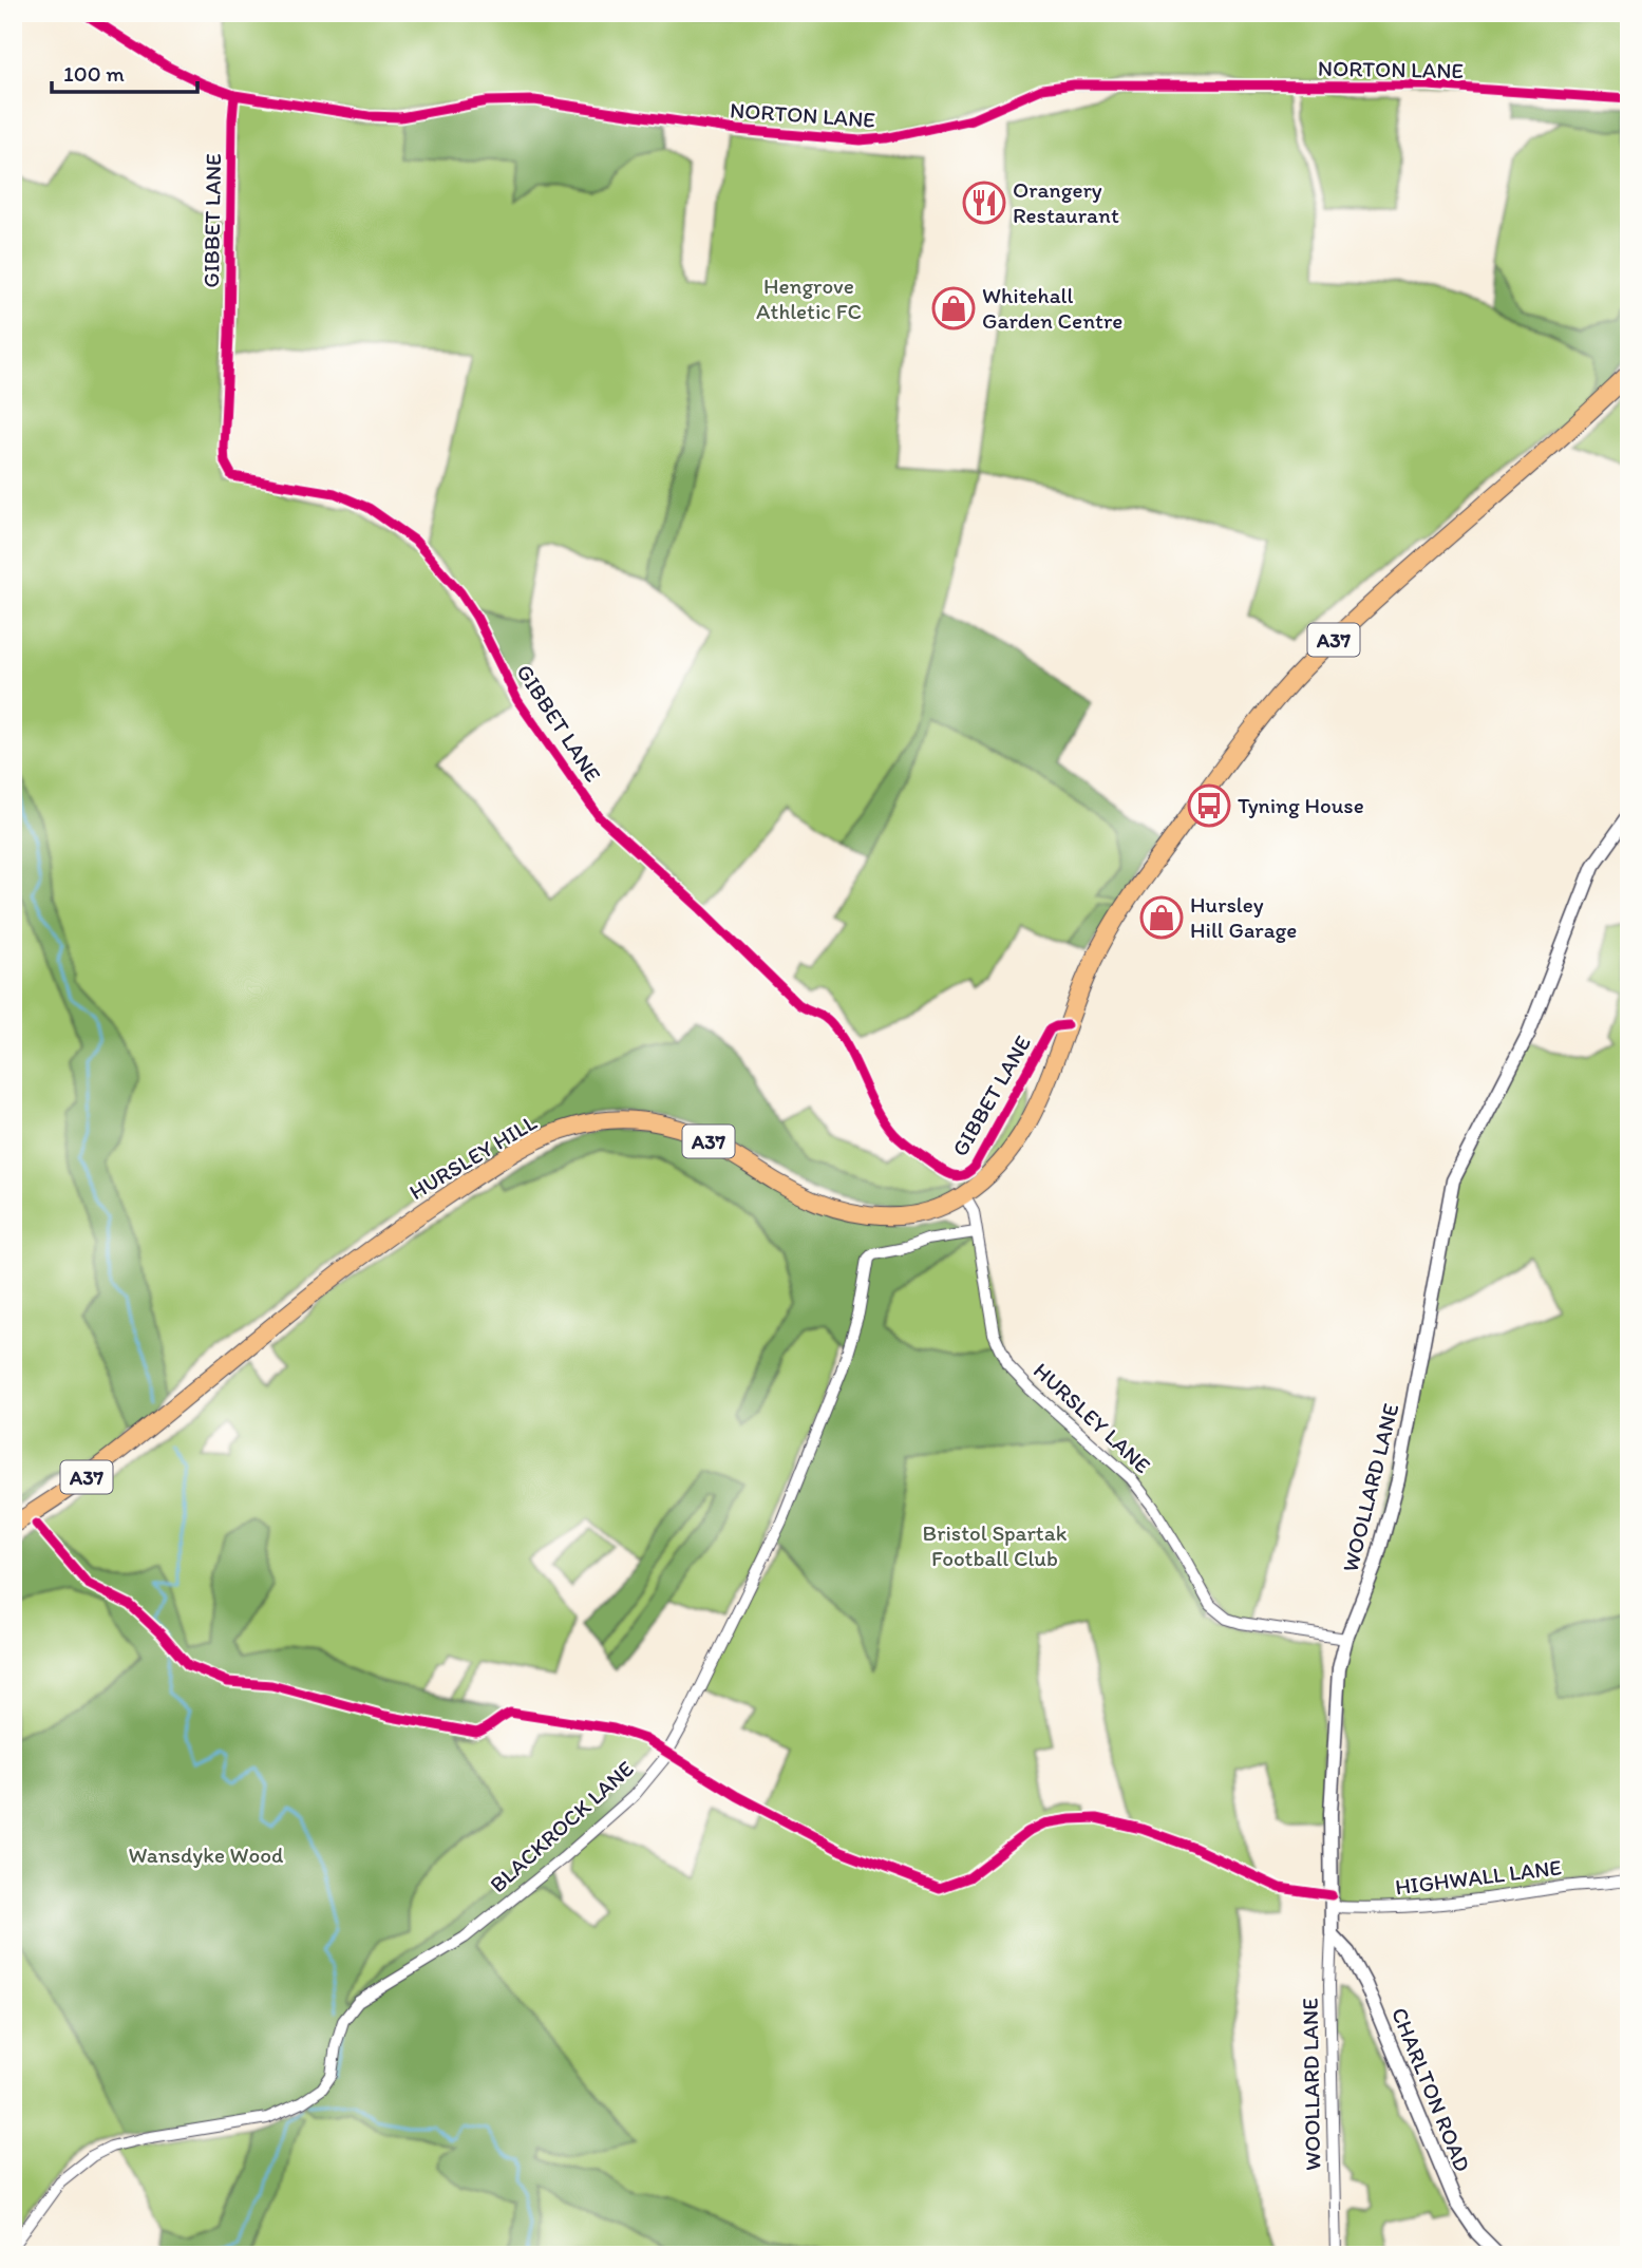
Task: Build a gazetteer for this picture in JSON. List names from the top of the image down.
{
  "streets": {
    "highway": ["A37", "HURSLEY HILL"],
    "street": [
      "NORTON LANE",
      "GIBBET LANE",
      "HURSLEY LANE",
      "WOOLLARD LANE",
      "BLACKROCK LANE",
      "HIGHWALL LANE",
      "CHARLTON ROAD"
    ]
  },
  "crossings": [
    ["NORTON LANE", "GIBBET LANE"],
    ["GIBBET LANE", "A37"],
    ["GIBBET LANE", "HURSLEY HILL"],
    ["A37", "HURSLEY HILL"],
    ["HURSLEY HILL", "HURSLEY LANE"],
    ["HURSLEY LANE", "WOOLLARD LANE"],
    ["HURSLEY LANE", "BLACKROCK LANE"],
    ["WOOLLARD LANE", "HIGHWALL LANE"],
    ["WOOLLARD LANE", "CHARLTON ROAD"]
  ],
  "parks": ["Hengrove Athletic FC", "Bristol Spartak Football Club", "Wansdyke Wood"],
  "places": {
    "restaurant": ["Orangery Restaurant"],
    "shop": ["Whitehall Garden Centre", "Hursley Hill Garage"],
    "bus stop": ["Tyning House"]
  },
  "scale_bar": "100 m"
}
